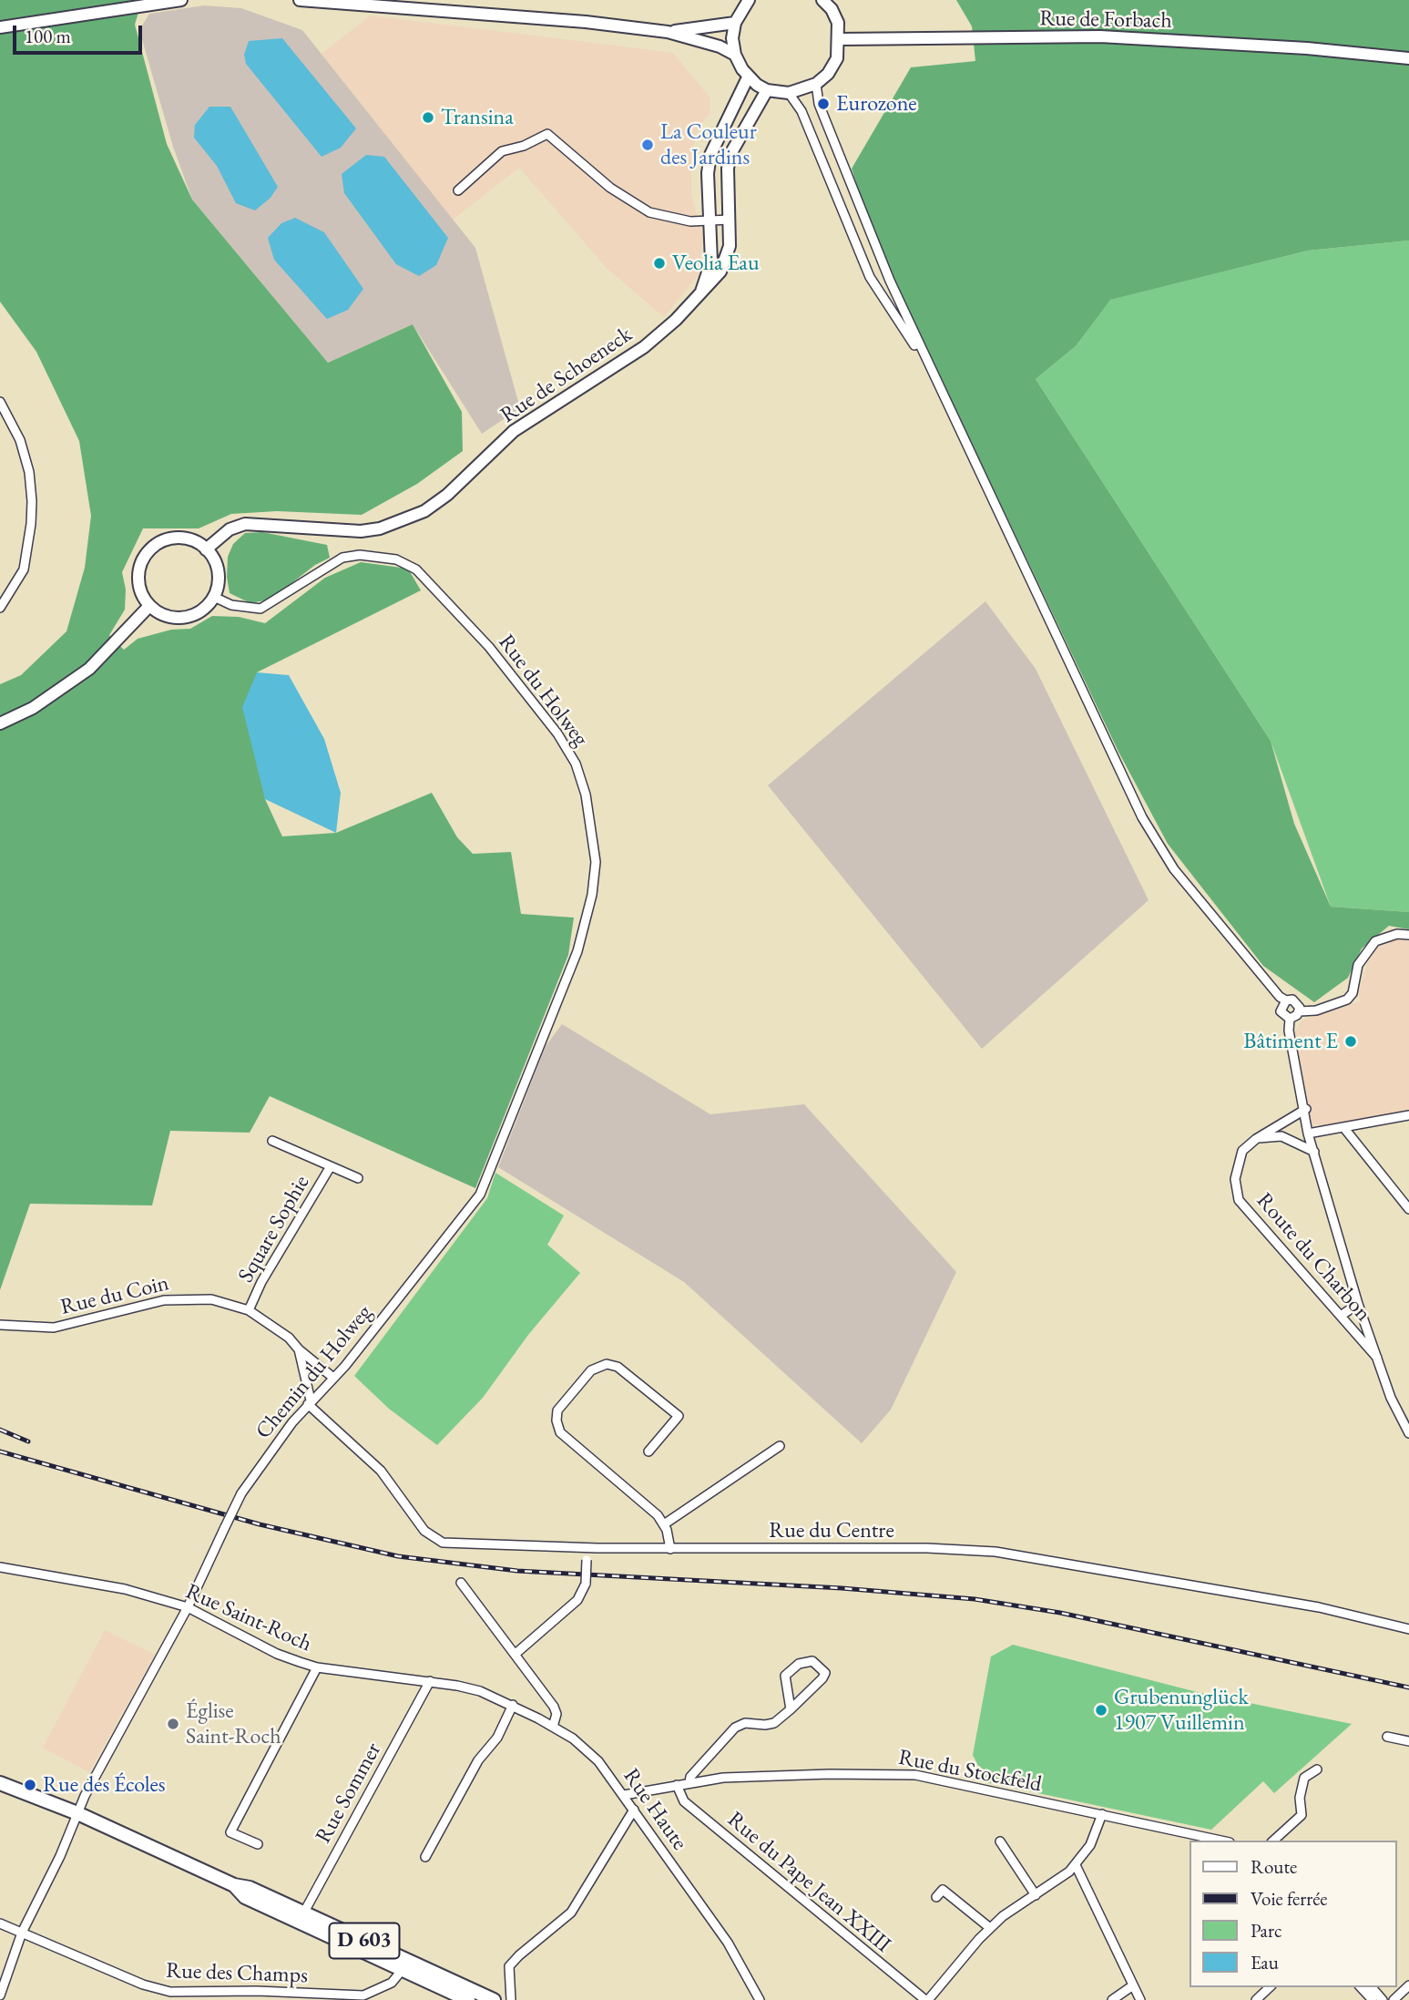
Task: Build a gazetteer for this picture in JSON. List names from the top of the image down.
{
  "streets": {
    "main road": ["Rue de Forbach", "Rue de Schoeneck", "D 603"],
    "street": [
      "Rue du Holweg",
      "Square Sophie",
      "Route du Charbon",
      "Rue du Coin",
      "Chemin du Holweg",
      "Rue du Centre",
      "Rue Saint-Roch",
      "Rue du Stockfeld",
      "Rue Sommer",
      "Rue Haute",
      "Rue du Pape Jean XXIII",
      "Rue des Champs"
    ]
  },
  "crossings": [
    ["Rue de Schoeneck", "Rue du Holweg"],
    ["Rue du Holweg", "Chemin du Holweg"],
    ["Square Sophie", "Rue du Coin"],
    ["Rue du Coin", "Chemin du Holweg"],
    ["Chemin du Holweg", "Rue du Centre"],
    ["Chemin du Holweg", "Rue Saint-Roch"],
    ["Rue Saint-Roch", "Rue Sommer"],
    ["Rue Saint-Roch", "Rue Haute"],
    ["Rue du Stockfeld", "Rue Haute"],
    ["Rue du Stockfeld", "Rue du Pape Jean XXIII"],
    ["Rue Sommer", "D 603"],
    ["D 603", "Rue des Champs"]
  ],
  "places": [
    "Eurozone",
    "Transina",
    "La Couleur des Jardins",
    "Veolia Eau",
    "Bâtiment E",
    "Grubenunglück 1907 Vuillemin",
    "Église Saint-Roch",
    "Rue des Écoles"
  ],
  "legend": [
    "Route",
    "Voie ferrée",
    "Parc",
    "Eau"
  ],
  "scale_bar": "100 m"
}
